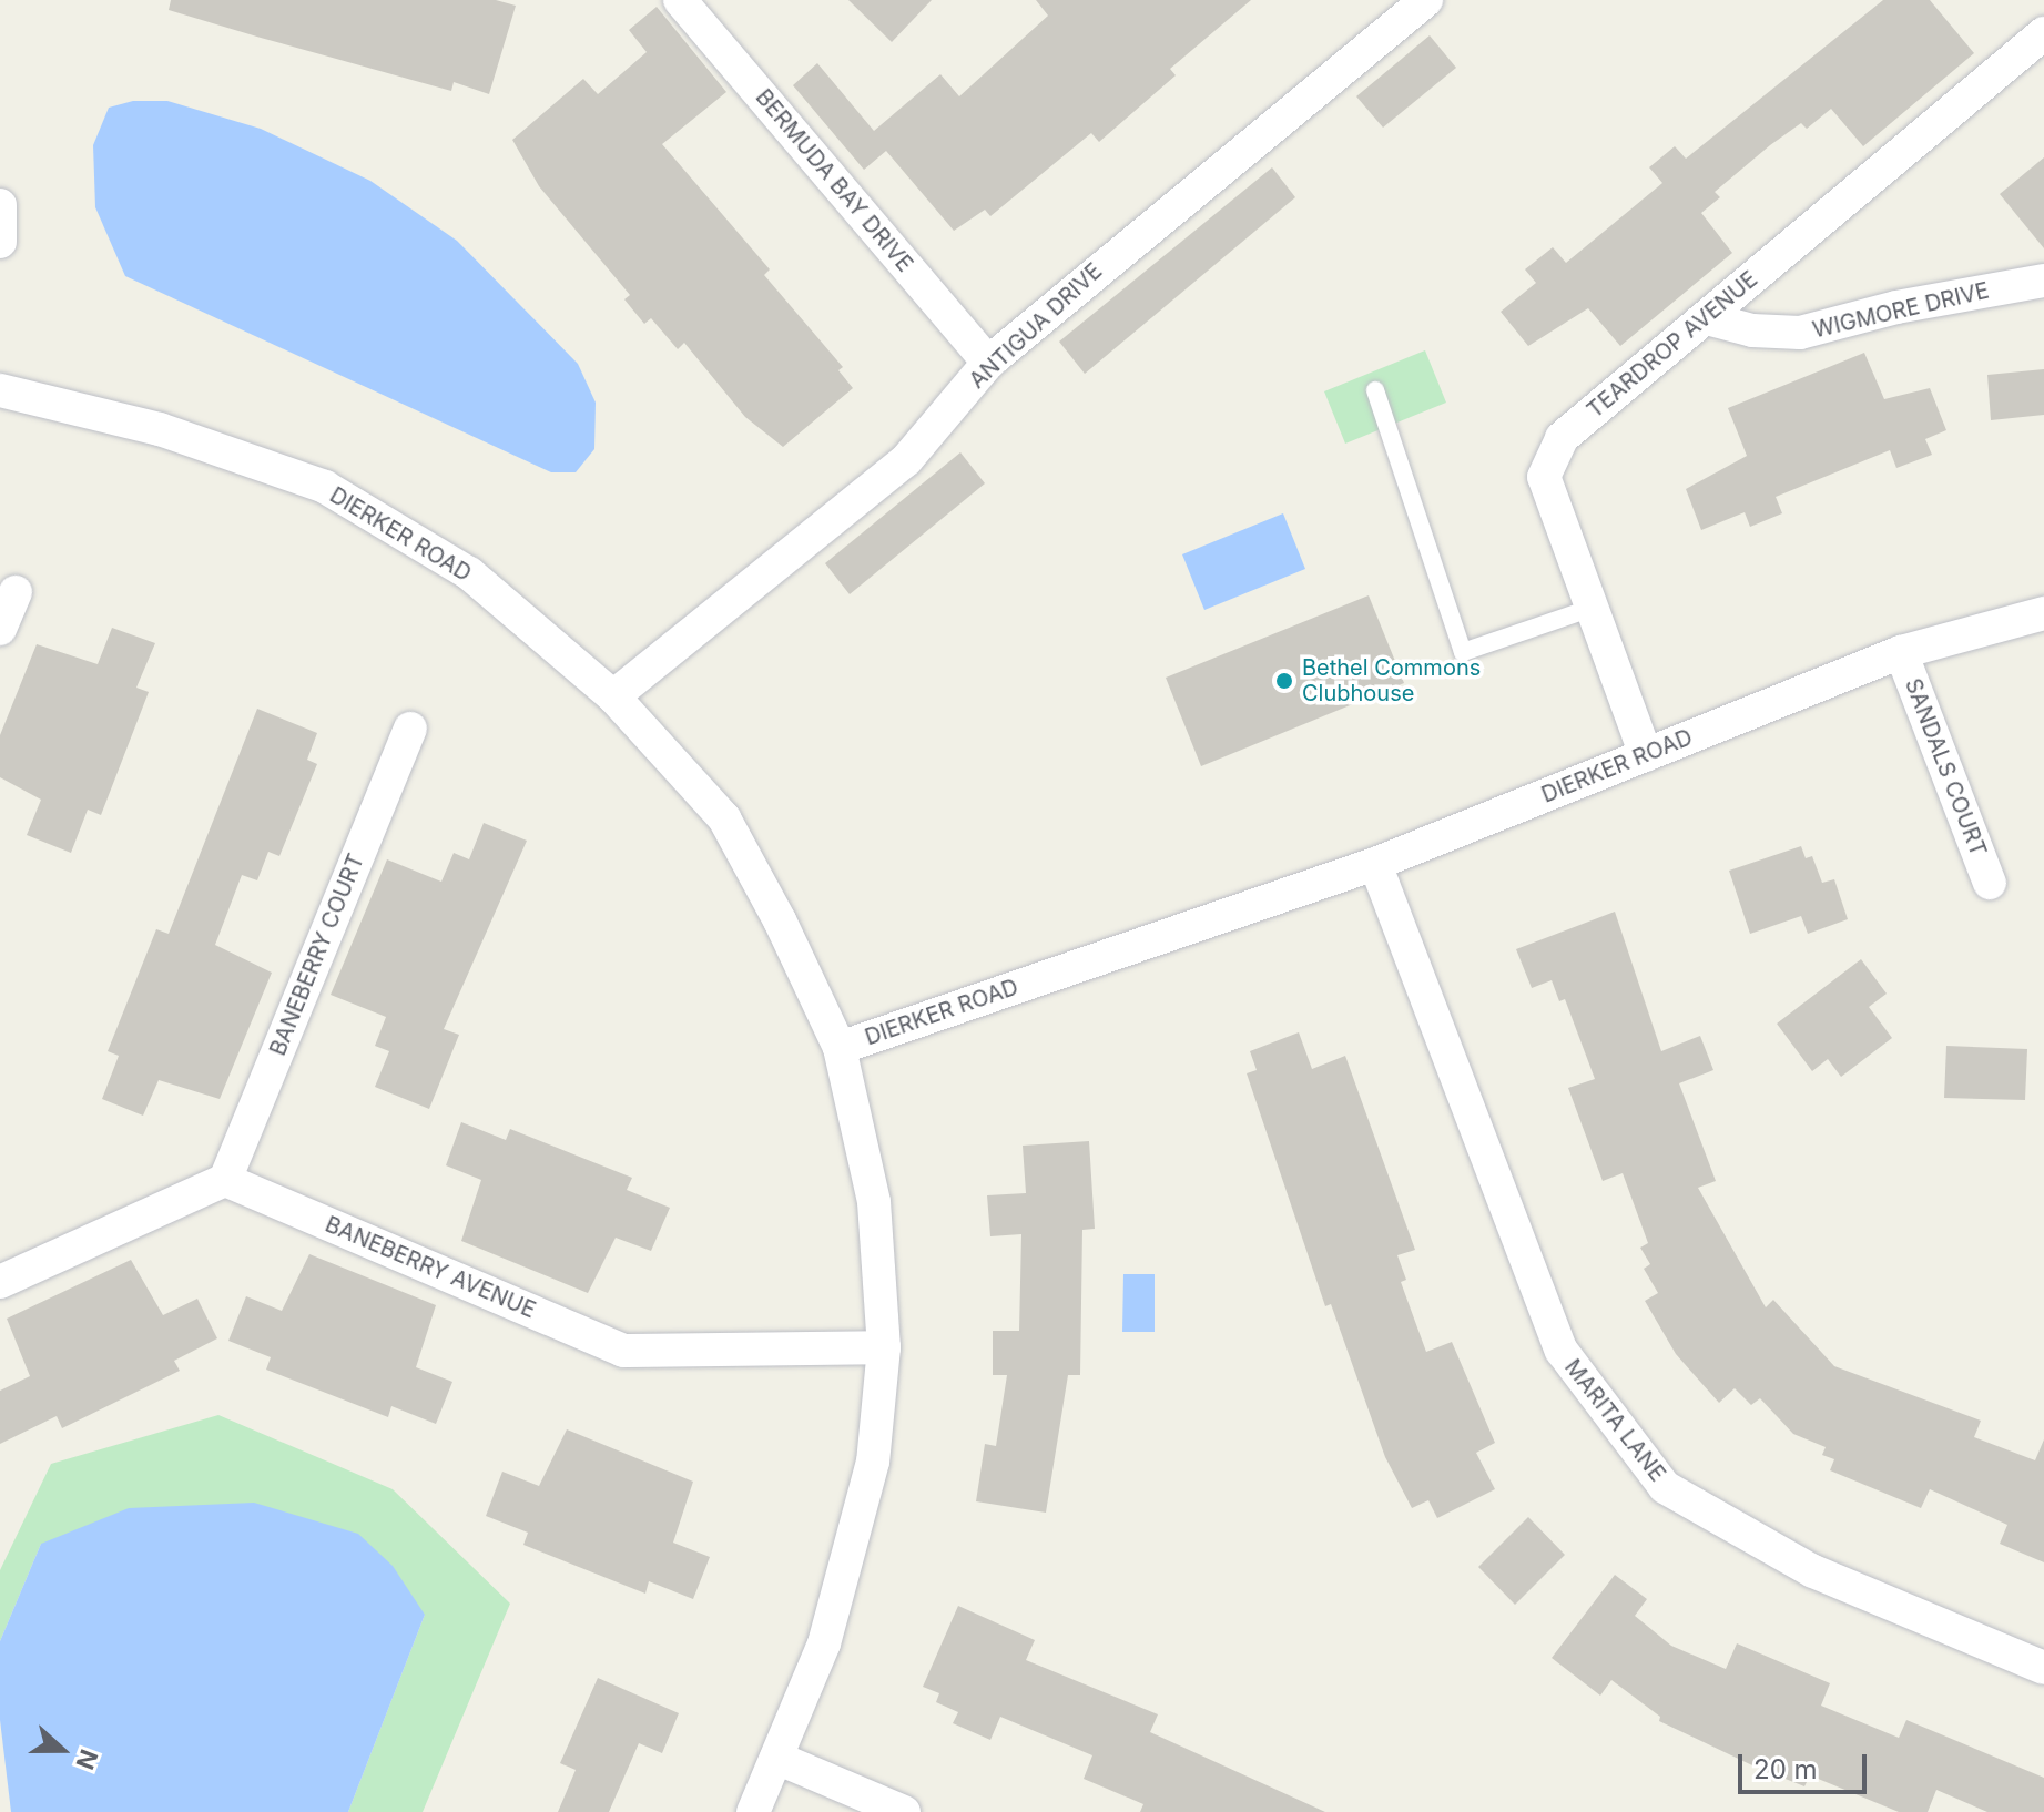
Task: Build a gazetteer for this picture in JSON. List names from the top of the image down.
{
  "streets": {
    "street": [
      "BERMUDA BAY DRIVE",
      "WIGMORE DRIVE",
      "ANTIGUA DRIVE",
      "TEARDROP AVENUE",
      "DIERKER ROAD",
      "SANDALS COURT",
      "BANEBERRY COURT",
      "BANEBERRY AVENUE",
      "MARITA LANE"
    ]
  },
  "crossings": [
    ["BERMUDA BAY DRIVE", "ANTIGUA DRIVE"],
    ["WIGMORE DRIVE", "TEARDROP AVENUE"],
    ["ANTIGUA DRIVE", "DIERKER ROAD"],
    ["TEARDROP AVENUE", "DIERKER ROAD"],
    ["DIERKER ROAD", "SANDALS COURT"],
    ["DIERKER ROAD", "MARITA LANE"],
    ["BANEBERRY COURT", "BANEBERRY AVENUE"]
  ],
  "places": ["Bethel Commons Clubhouse"],
  "scale_bar": "20 m",
  "north": "right"
}
